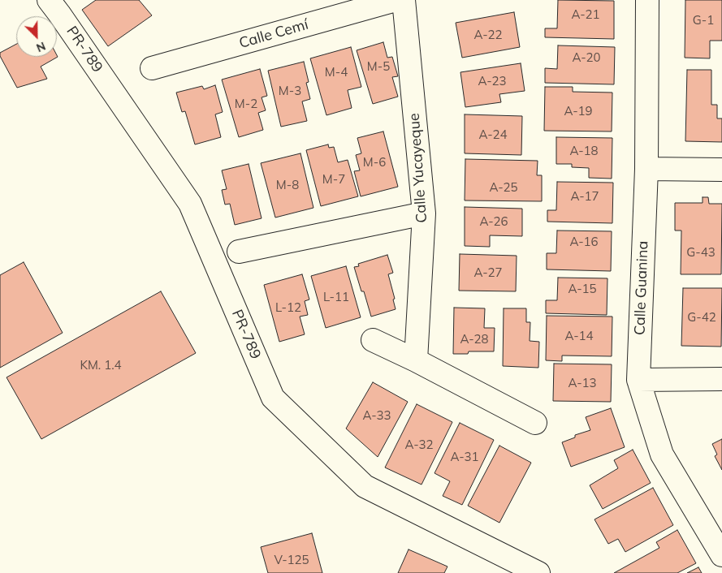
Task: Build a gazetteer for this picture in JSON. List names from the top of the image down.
{
  "streets": {
    "street": [
      "Calle Cemí",
      "PR-789",
      "Calle Yucayeque",
      "Calle Guanina"
    ]
  },
  "house_numbers": [
    "A-21",
    "G-1",
    "A-22",
    "A-20",
    "M-5",
    "M-4",
    "A-23",
    "M-3",
    "M-2",
    "A-19",
    "A-24",
    "A-18",
    "M-6",
    "M-7",
    "M-8",
    "A-25",
    "A-17",
    "A-26",
    "A-16",
    "G-43",
    "A-27",
    "A-15",
    "L-11",
    "L-12",
    "G-42",
    "A-14",
    "A-28",
    "KM. 1.4",
    "A-13",
    "A-33",
    "A-32",
    "A-31",
    "V-125"
  ],
  "north": "bottom right"
}
